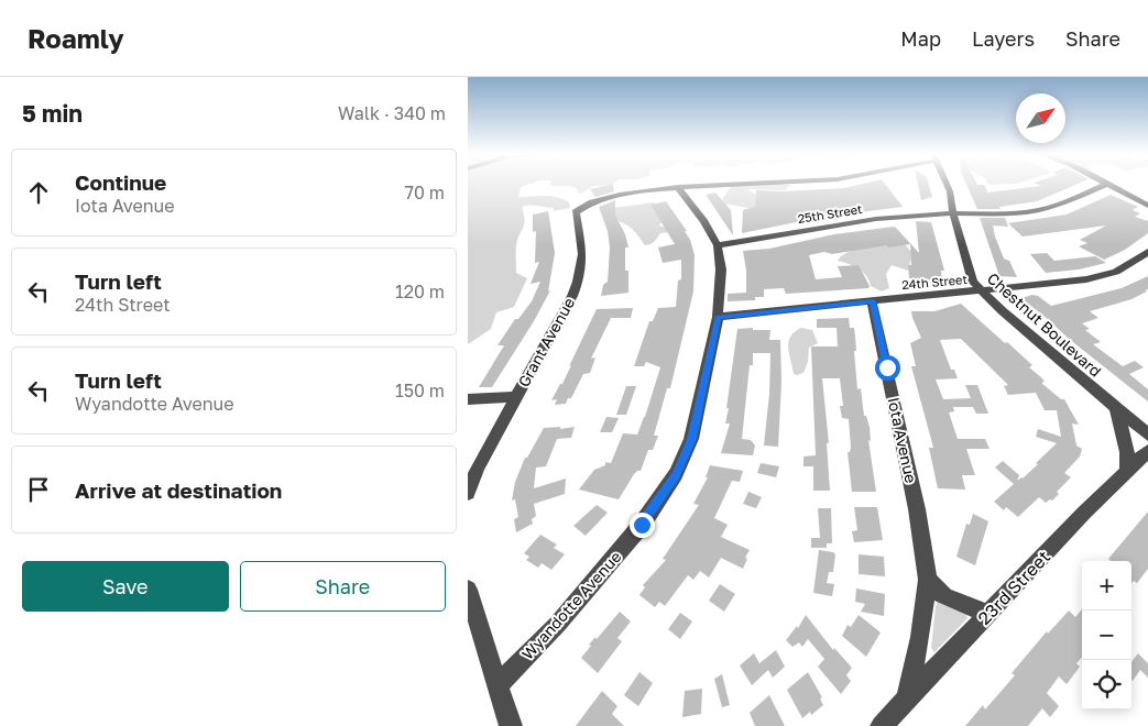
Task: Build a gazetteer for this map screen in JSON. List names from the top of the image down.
{
  "streets": {
    "street": [
      "25th Street",
      "24th Street",
      "Chestnut Boulevard",
      "Grant Avenue",
      "Iota Avenue",
      "23rd Street",
      "Wyandotte Avenue"
    ]
  },
  "crossings": [
    ["25th Street", "Chestnut Boulevard"],
    ["25th Street", "Wyandotte Avenue"],
    ["24th Street", "Chestnut Boulevard"],
    ["24th Street", "Iota Avenue"],
    ["24th Street", "Wyandotte Avenue"],
    ["Grant Avenue", "Wyandotte Avenue"],
    ["Iota Avenue", "23rd Street"]
  ],
  "north": "top right",
  "page": {
    "header": "Roamly",
    "nav": ["Map", "Layers", "Share"],
    "heading": ["5 min", "Walk · 340 m"],
    "list": [
      ["Continue", "Iota Avenue", "70 m"],
      ["Turn left", "24th Street", "120 m"],
      ["Turn left", "Wyandotte Avenue", "150 m"],
      "Arrive at destination"
    ],
    "buttons": ["Save", "Share"],
    "map_buttons": ["+", "−"]
  }
}
